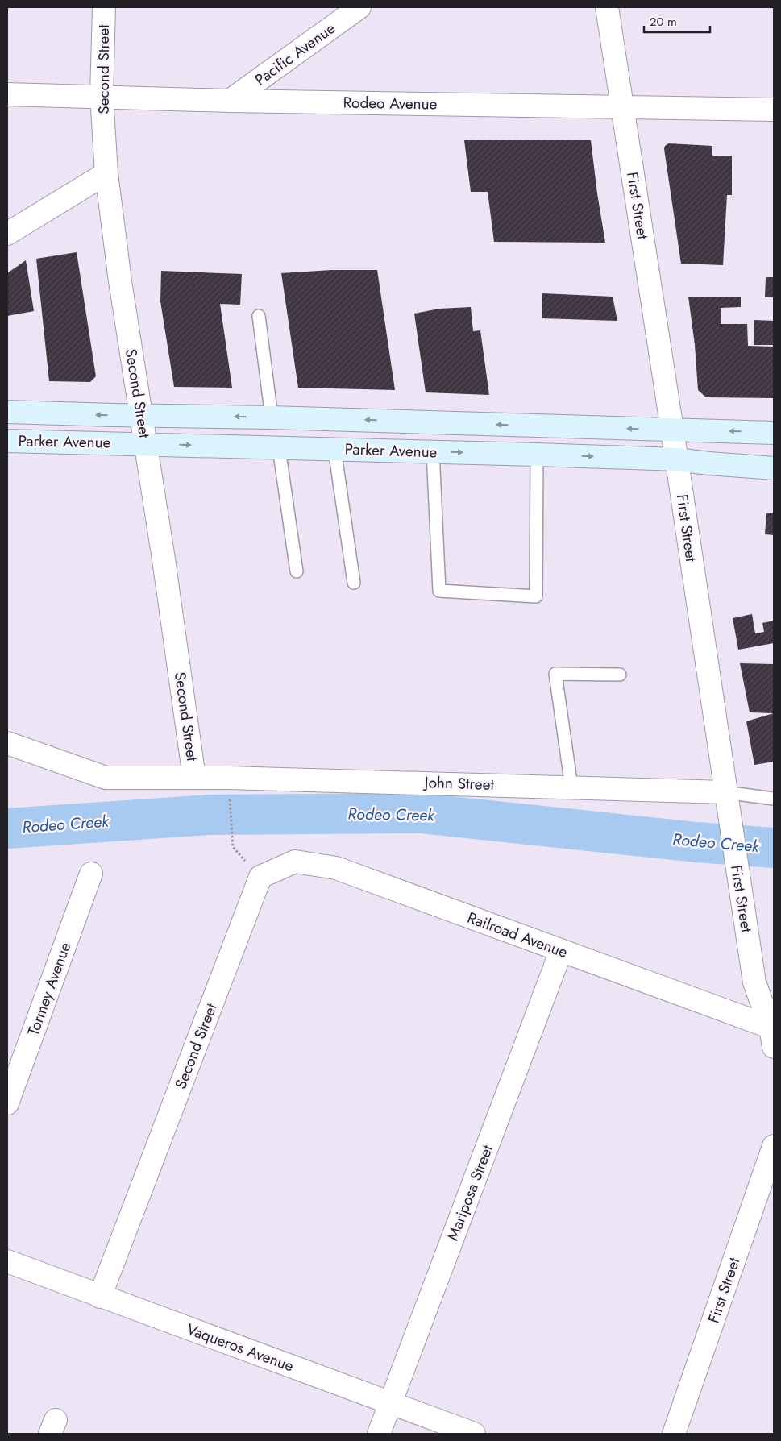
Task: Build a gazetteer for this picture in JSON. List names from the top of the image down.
{
  "streets": {
    "main road": ["Parker Avenue"],
    "street": [
      "Pacific Avenue",
      "Second Street",
      "Rodeo Avenue",
      "First Street",
      "John Street",
      "Railroad Avenue",
      "Tormey Avenue",
      "Mariposa Street",
      "Vaqueros Avenue"
    ]
  },
  "crossings": [
    ["Pacific Avenue", "Rodeo Avenue"],
    ["Second Street", "Rodeo Avenue"],
    ["Second Street", "Parker Avenue"],
    ["Second Street", "John Street"],
    ["Second Street", "Railroad Avenue"],
    ["Second Street", "Vaqueros Avenue"],
    ["Rodeo Avenue", "First Street"],
    ["First Street", "Parker Avenue"],
    ["First Street", "John Street"],
    ["First Street", "Railroad Avenue"],
    ["Railroad Avenue", "Mariposa Street"],
    ["Mariposa Street", "Vaqueros Avenue"]
  ],
  "water": ["Rodeo Creek"],
  "scale_bar": "20 m"
}
